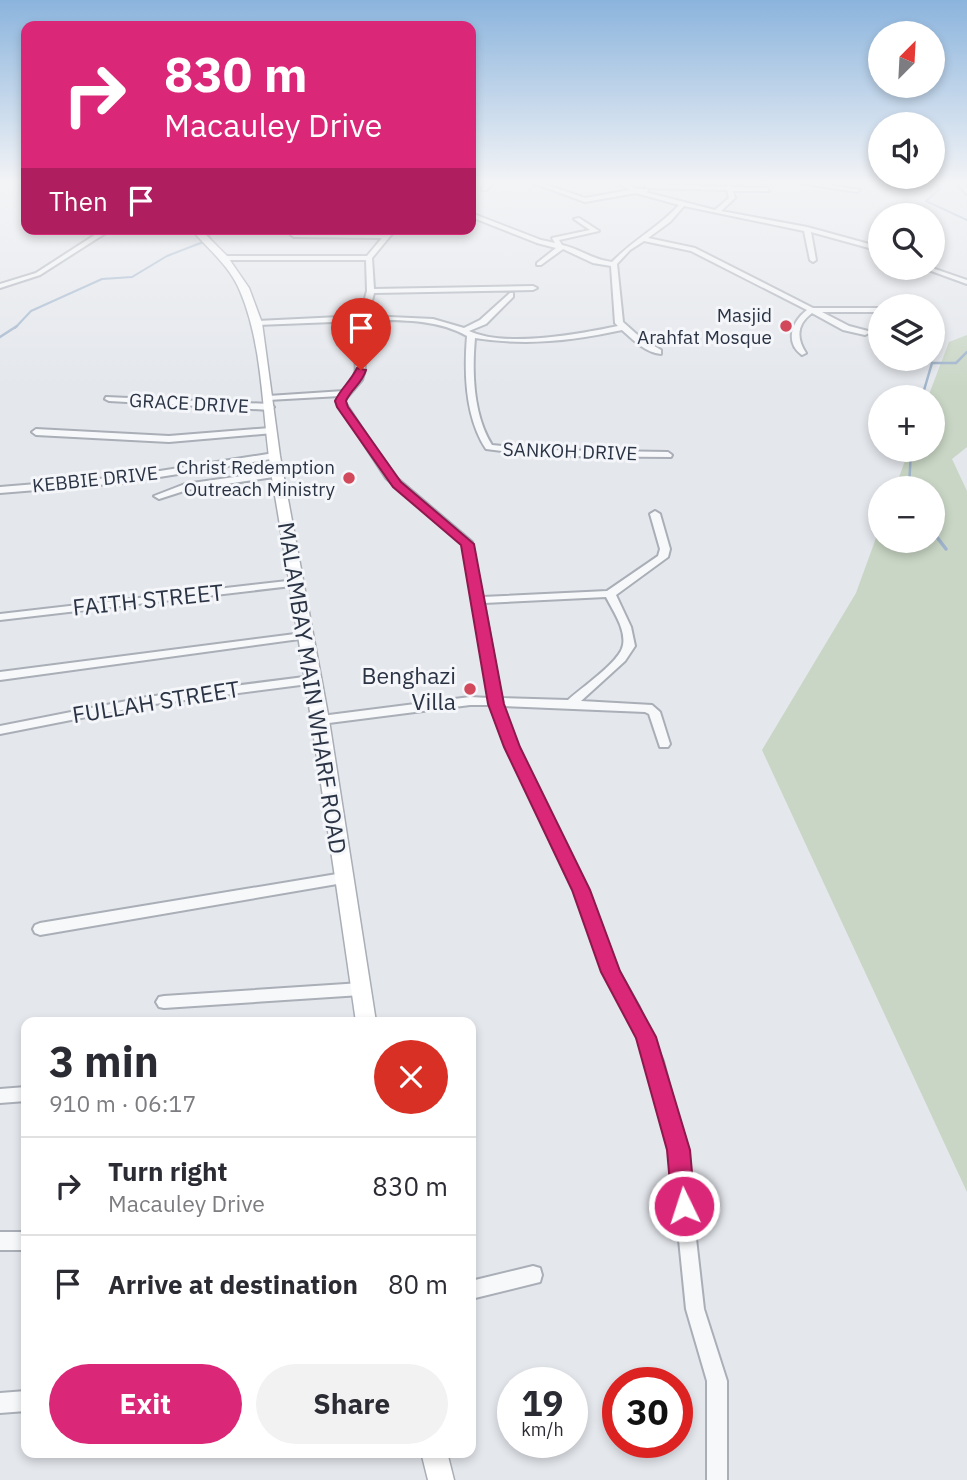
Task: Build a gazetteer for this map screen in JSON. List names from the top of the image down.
{
  "streets": {
    "street": [
      "GRACE DRIVE",
      "SANKOH DRIVE",
      "KEBBIE DRIVE",
      "FAITH STREET",
      "MALAMBAY MAIN WHARF ROAD",
      "FULLAH STREET"
    ]
  },
  "crossings": [
    ["GRACE DRIVE", "MALAMBAY MAIN WHARF ROAD"],
    ["KEBBIE DRIVE", "MALAMBAY MAIN WHARF ROAD"],
    ["FAITH STREET", "MALAMBAY MAIN WHARF ROAD"],
    ["MALAMBAY MAIN WHARF ROAD", "FULLAH STREET"]
  ],
  "places": ["Masjid Arahfat Mosque", "Christ Redemption Outreach Ministry", "Benghazi Villa"],
  "north": "top right",
  "page": {
    "map_buttons": ["+", "−"],
    "turn": ["830 m", "Macauley Drive"],
    "then": "Then",
    "heading": ["3 min", "910 m · 06:17"],
    "list": [
      {
        "name": "Turn right",
        "note": "Macauley Drive",
        "value": "830 m"
      },
      {
        "name": "Arrive at destination",
        "value": "80 m"
      }
    ],
    "buttons": ["Exit", "Share"],
    "speed": "19 km/h",
    "limit": "30"
  }
}
